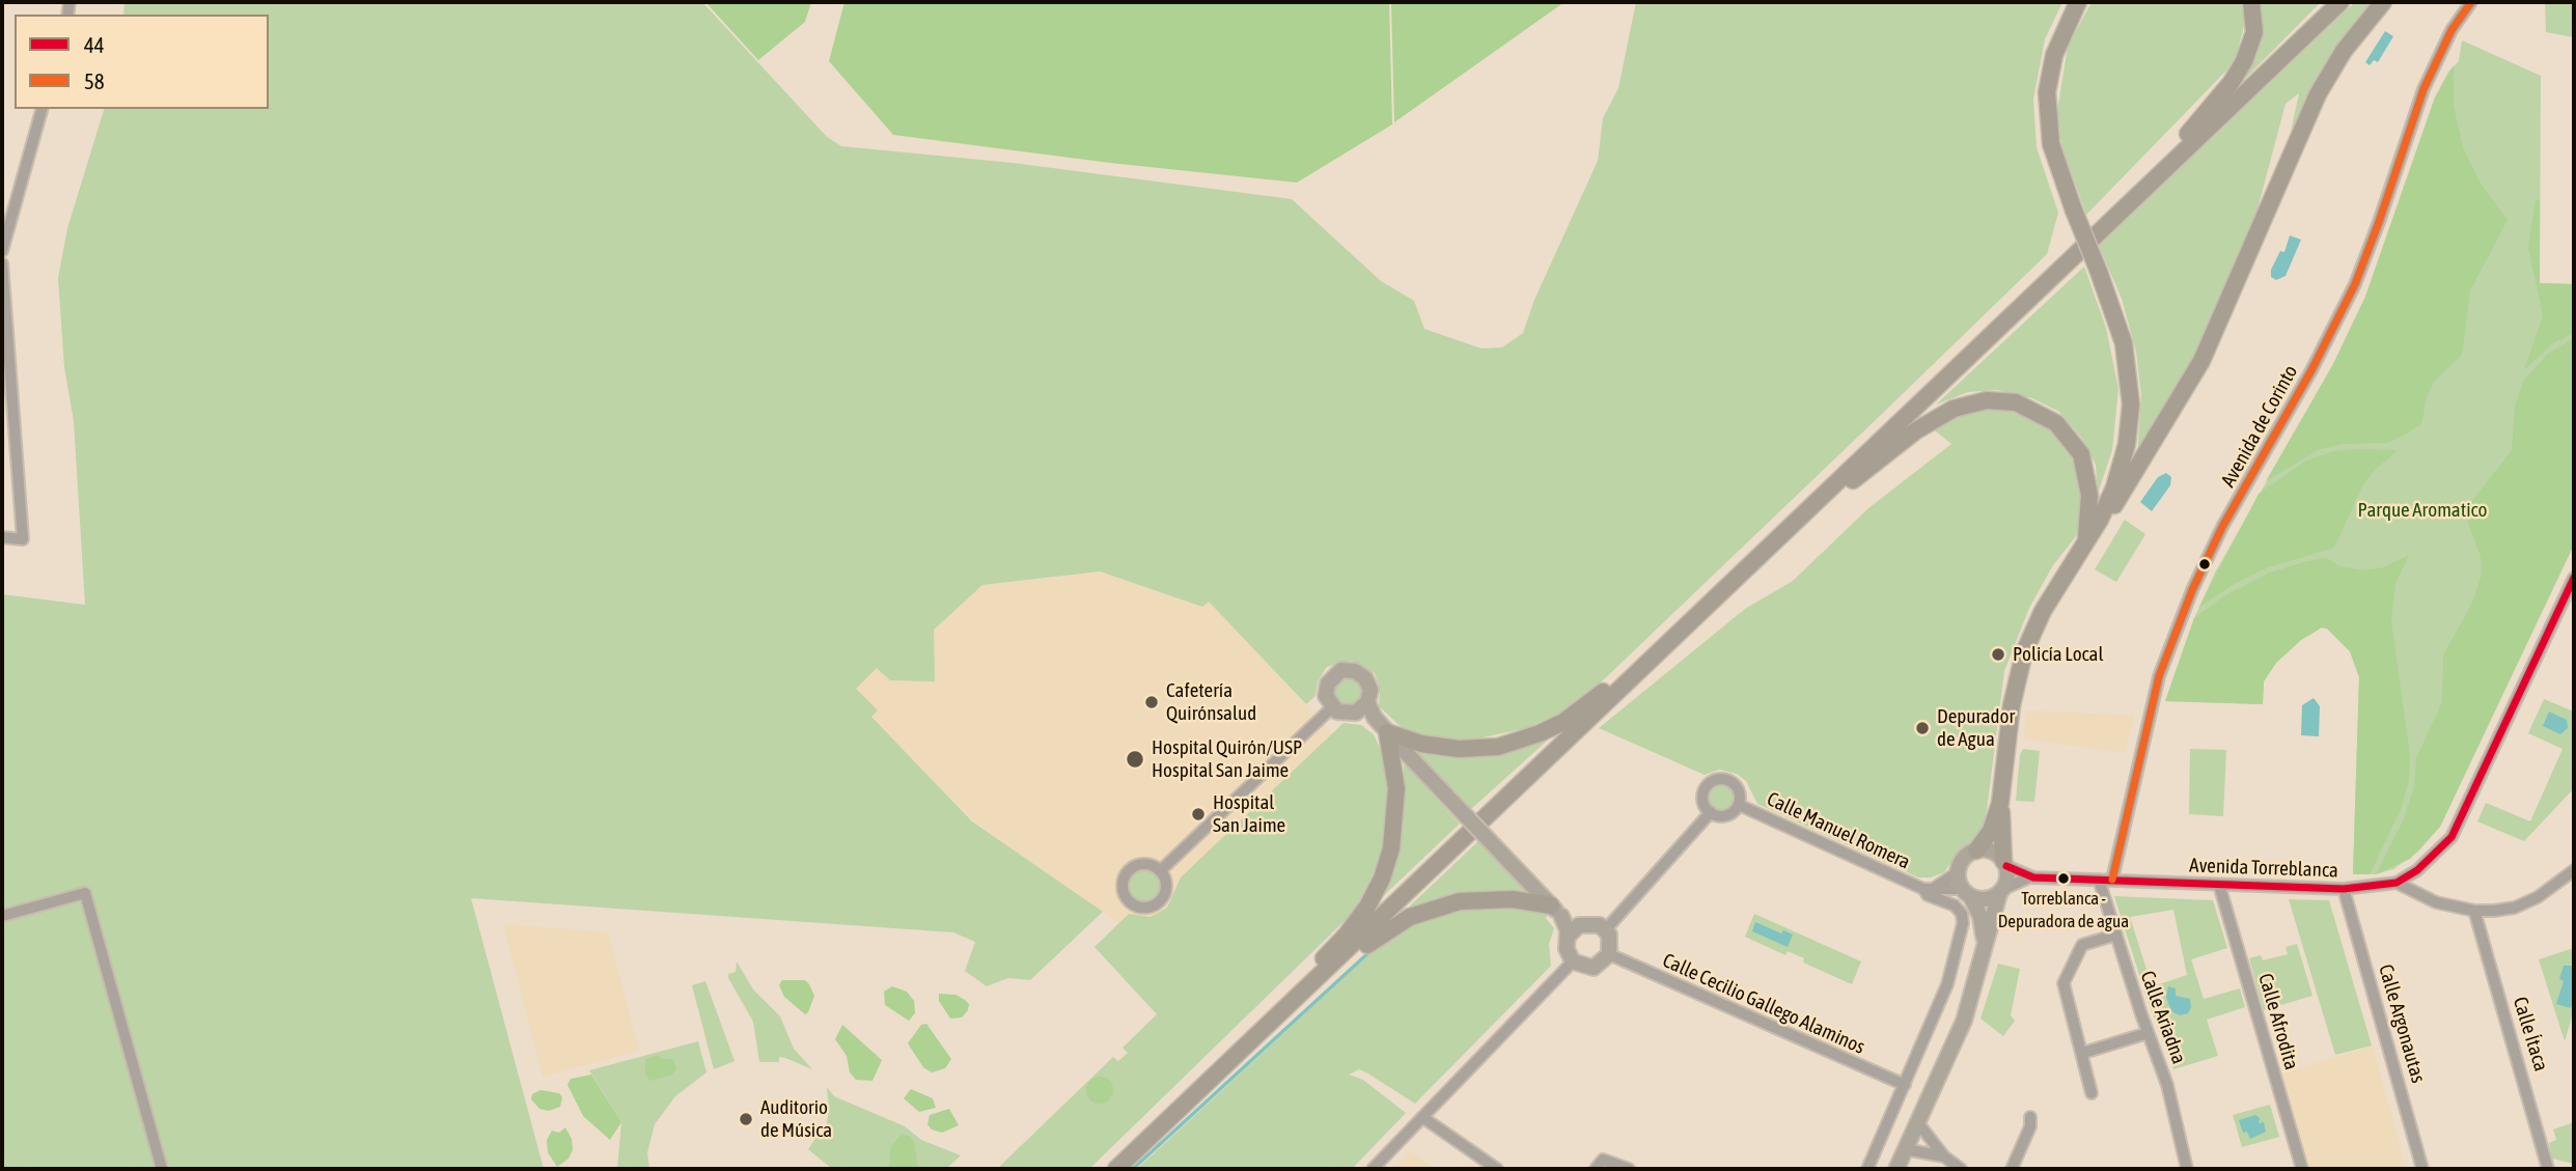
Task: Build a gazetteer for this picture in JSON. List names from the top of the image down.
{
  "streets": {
    "street": [
      "Avenida de Corinto",
      "Calle Manuel Romera",
      "Avenida Torreblanca",
      "Calle Cecilio Gallego Alaminos",
      "Calle Ariadna",
      "Calle Afrodita",
      "Calle Argonautas",
      "Calle Ítaca"
    ]
  },
  "crossings": [
    ["Avenida de Corinto", "Avenida Torreblanca"],
    ["Calle Manuel Romera", "Calle Cecilio Gallego Alaminos"],
    ["Avenida Torreblanca", "Calle Ariadna"],
    ["Avenida Torreblanca", "Calle Afrodita"],
    ["Avenida Torreblanca", "Calle Argonautas"]
  ],
  "parks": ["Parque Aromatico"],
  "places": [
    "Policía Local",
    "Cafetería Quirónsalud",
    "Depurador de Agua",
    "Hospital Quirón/USP Hospital San Jaime",
    "Hospital San Jaime",
    "Torreblanca - Depuradora de agua",
    "Auditorio de Música"
  ],
  "lines": ["transit line 58", "transit line 44"],
  "legend": ["44", "58"]
}
